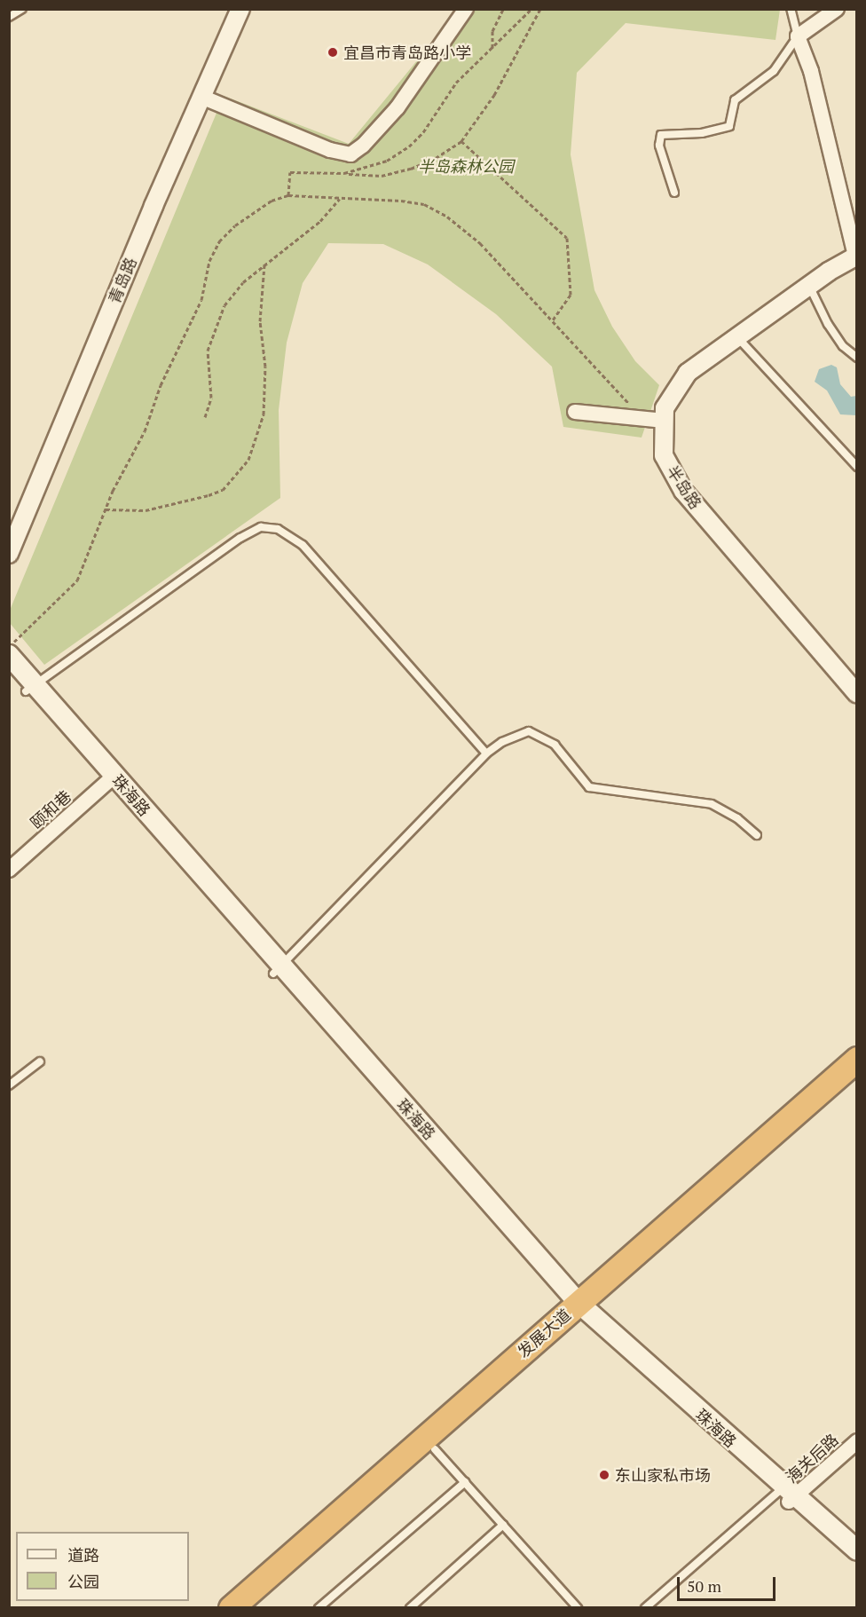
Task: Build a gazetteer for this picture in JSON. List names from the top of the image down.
{
  "streets": {
    "highway": ["发展大道"],
    "main road": ["珠海路"],
    "street": [
      "青岛路",
      "半岛路",
      "颐和巷",
      "海关后路"
    ]
  },
  "crossings": [
    ["珠海路", "颐和巷"],
    ["珠海路", "发展大道"],
    ["珠海路", "海关后路"]
  ],
  "parks": ["半岛森林公园"],
  "places": ["宜昌市青岛路小学", "东山家私市场"],
  "legend": ["道路", "公园"],
  "scale_bar": "50 m"
}
